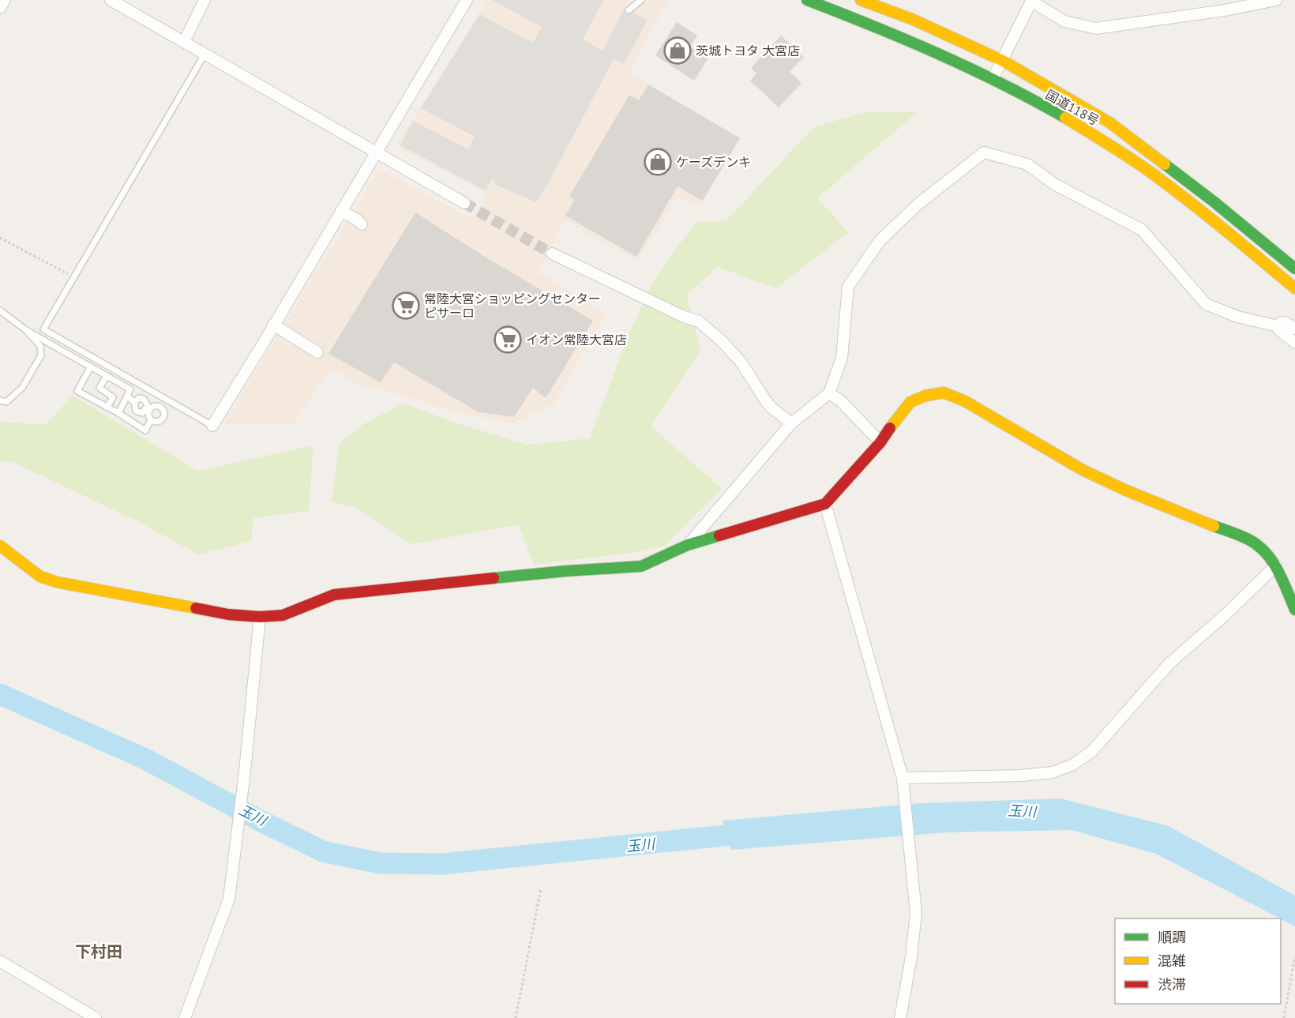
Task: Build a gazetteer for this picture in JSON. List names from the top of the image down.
{
  "streets": {
    "main road": ["国道118号"]
  },
  "districts": ["下村田"],
  "water": ["玉川"],
  "places": {
    "shop": ["茨城トヨタ 大宮店", "ケーズデンキ"],
    "supermarket": ["常陸大宮ショッピングセンター ピサーロ", "イオン常陸大宮店"]
  },
  "legend": ["順調", "混雑", "渋滞"]
}
